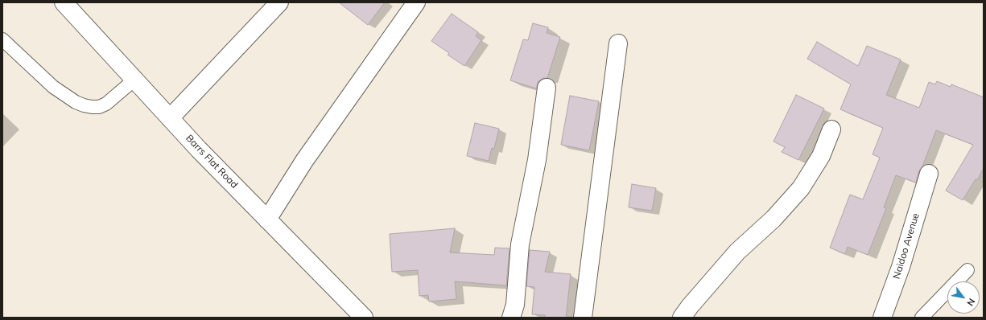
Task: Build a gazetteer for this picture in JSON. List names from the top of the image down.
{
  "streets": {
    "street": ["Barrs Flat Road", "Naidoo Avenue"]
  },
  "north": "bottom right"
}
